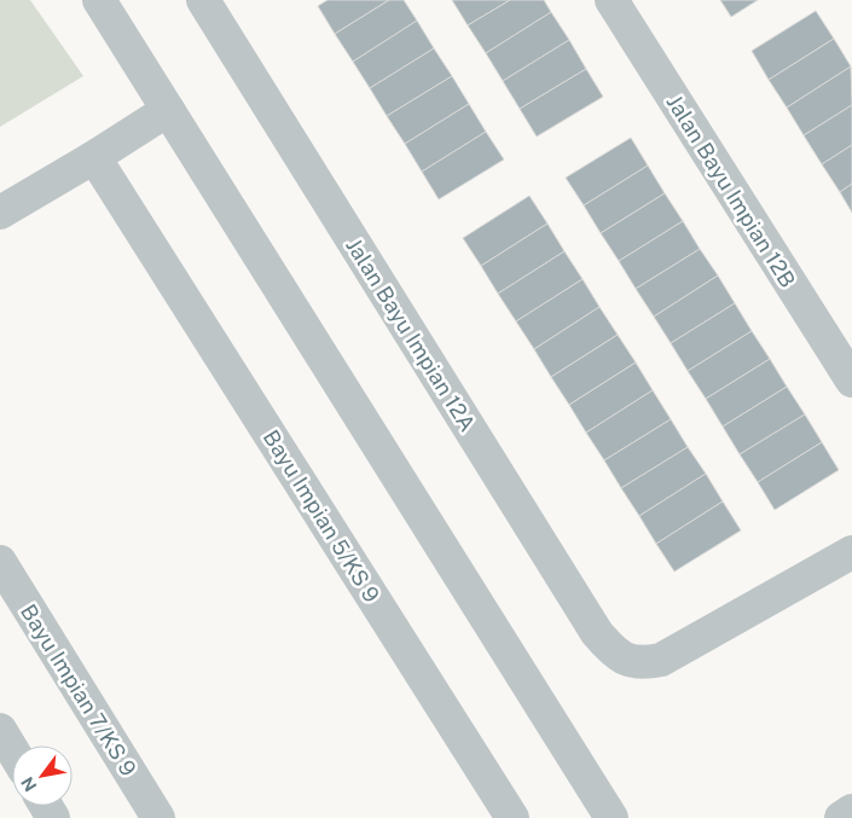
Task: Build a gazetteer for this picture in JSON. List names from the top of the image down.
{
  "streets": {
    "street": [
      "Jalan Bayu Impian 12B",
      "Jalan Bayu Impian 12A",
      "Bayu Impian 5/KS 9",
      "Bayu Impian 7/KS 9"
    ]
  },
  "north": "bottom left"
}
